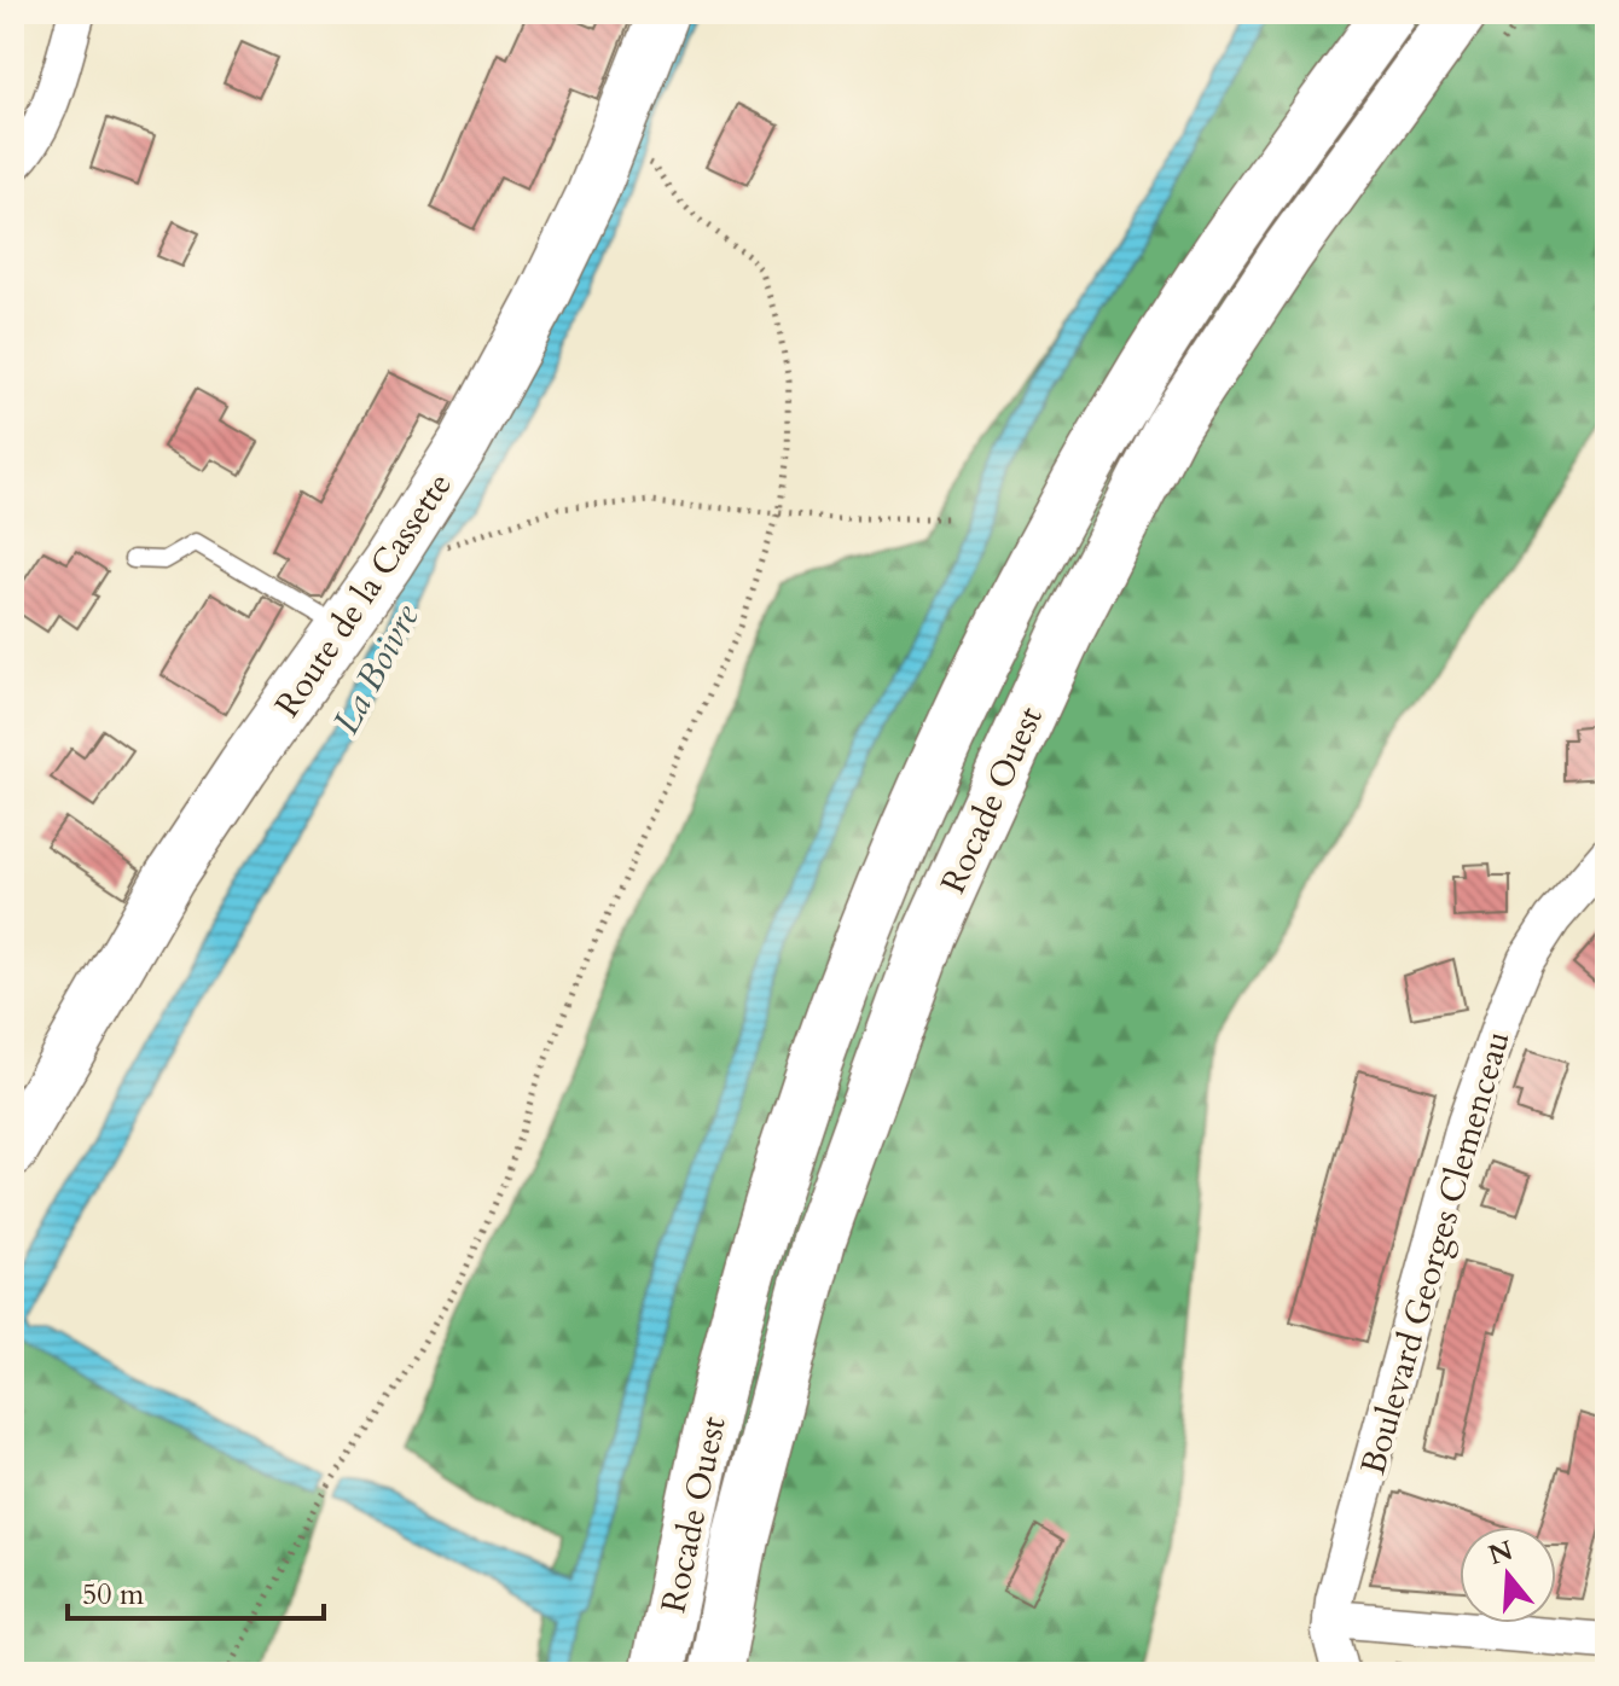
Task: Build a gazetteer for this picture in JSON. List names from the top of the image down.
{
  "streets": {
    "main road": ["Rocade Ouest"],
    "street": ["Route de la Cassette", "Boulevard Georges Clemenceau"]
  },
  "water": ["La Boivre"],
  "scale_bar": "50 m",
  "north": "top"
}
